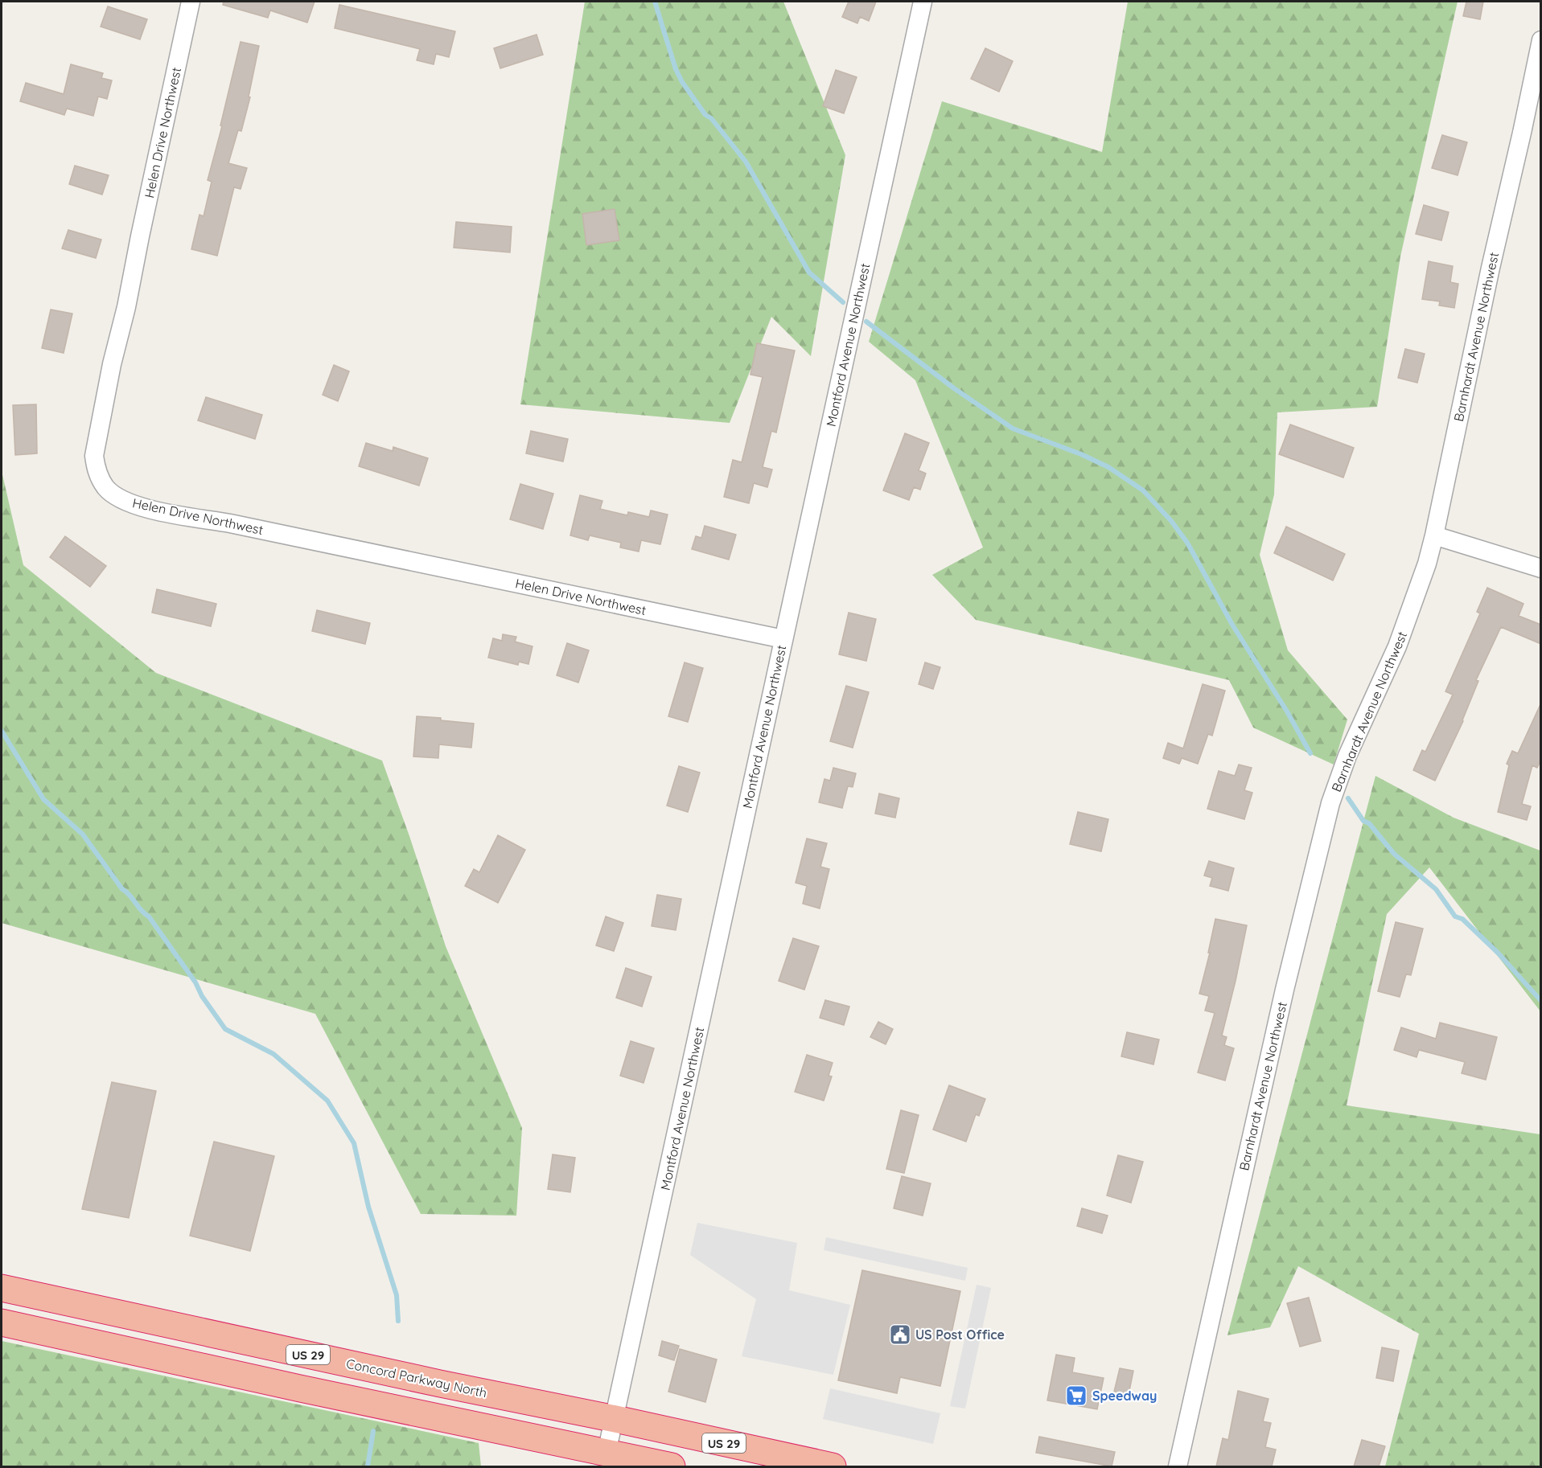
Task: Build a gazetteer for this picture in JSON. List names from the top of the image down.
{
  "streets": {
    "highway": ["US 29", "Concord Parkway North"],
    "street": ["Helen Drive Northwest", "Barnhardt Avenue Northwest", "Montford Avenue Northwest"]
  },
  "crossings": [
    ["Helen Drive Northwest", "Montford Avenue Northwest"],
    ["Montford Avenue Northwest", "Concord Parkway North"]
  ],
  "places": {
    "public building": ["US Post Office"],
    "supermarket": ["Speedway"]
  }
}
